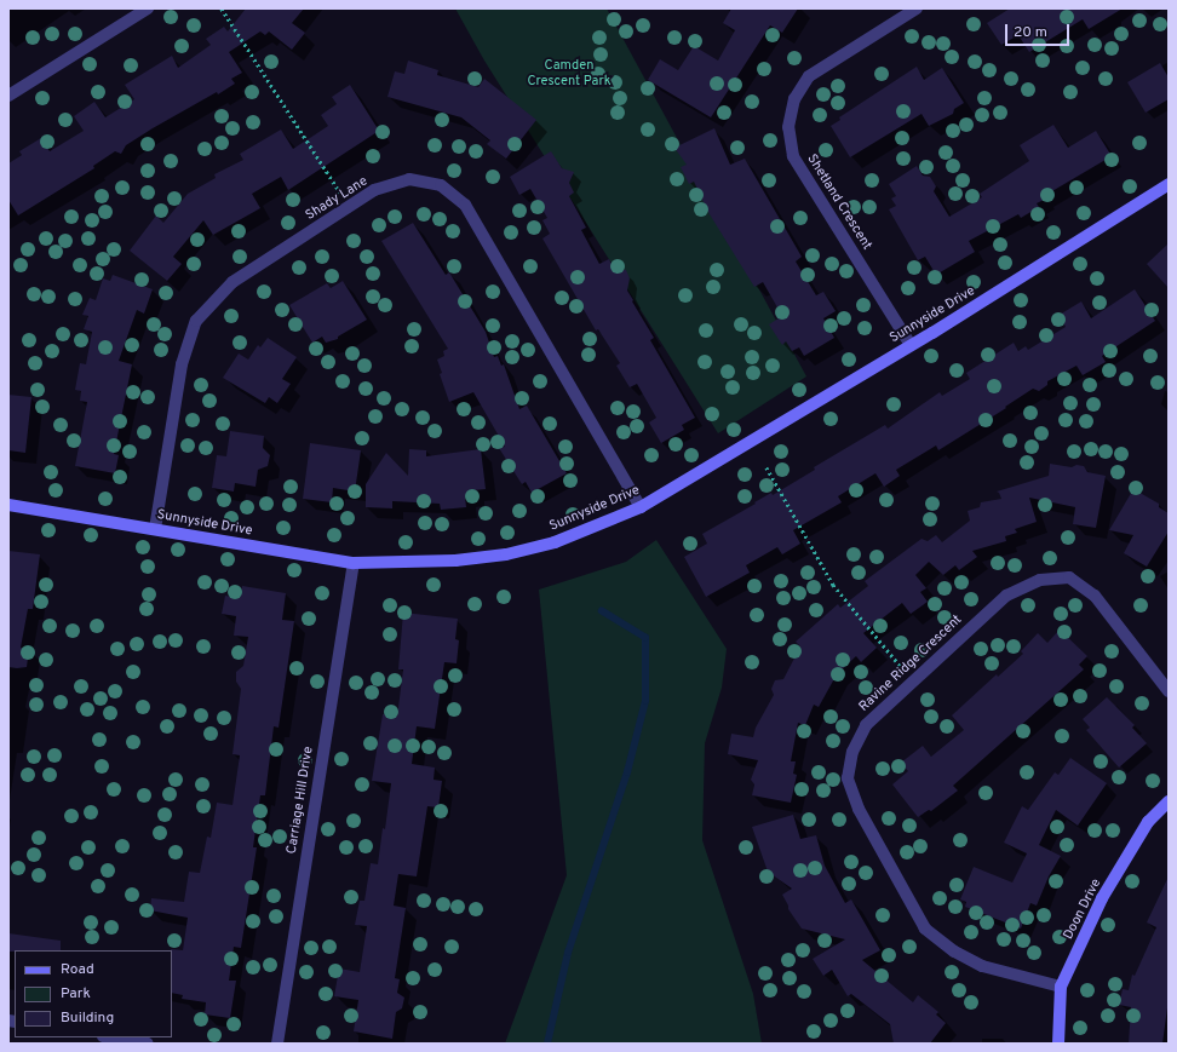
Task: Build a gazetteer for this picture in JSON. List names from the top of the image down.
{
  "streets": {
    "street": [
      "Shady Lane",
      "Shetland Crescent",
      "Sunnyside Drive",
      "Ravine Ridge Crescent",
      "Carriage Hill Drive",
      "Doon Drive"
    ]
  },
  "crossings": [
    ["Shady Lane", "Sunnyside Drive"],
    ["Shetland Crescent", "Sunnyside Drive"],
    ["Sunnyside Drive", "Carriage Hill Drive"],
    ["Ravine Ridge Crescent", "Doon Drive"]
  ],
  "parks": ["Camden Crescent Park"],
  "legend": ["Road", "Park", "Building"],
  "scale_bar": "20 m"
}
